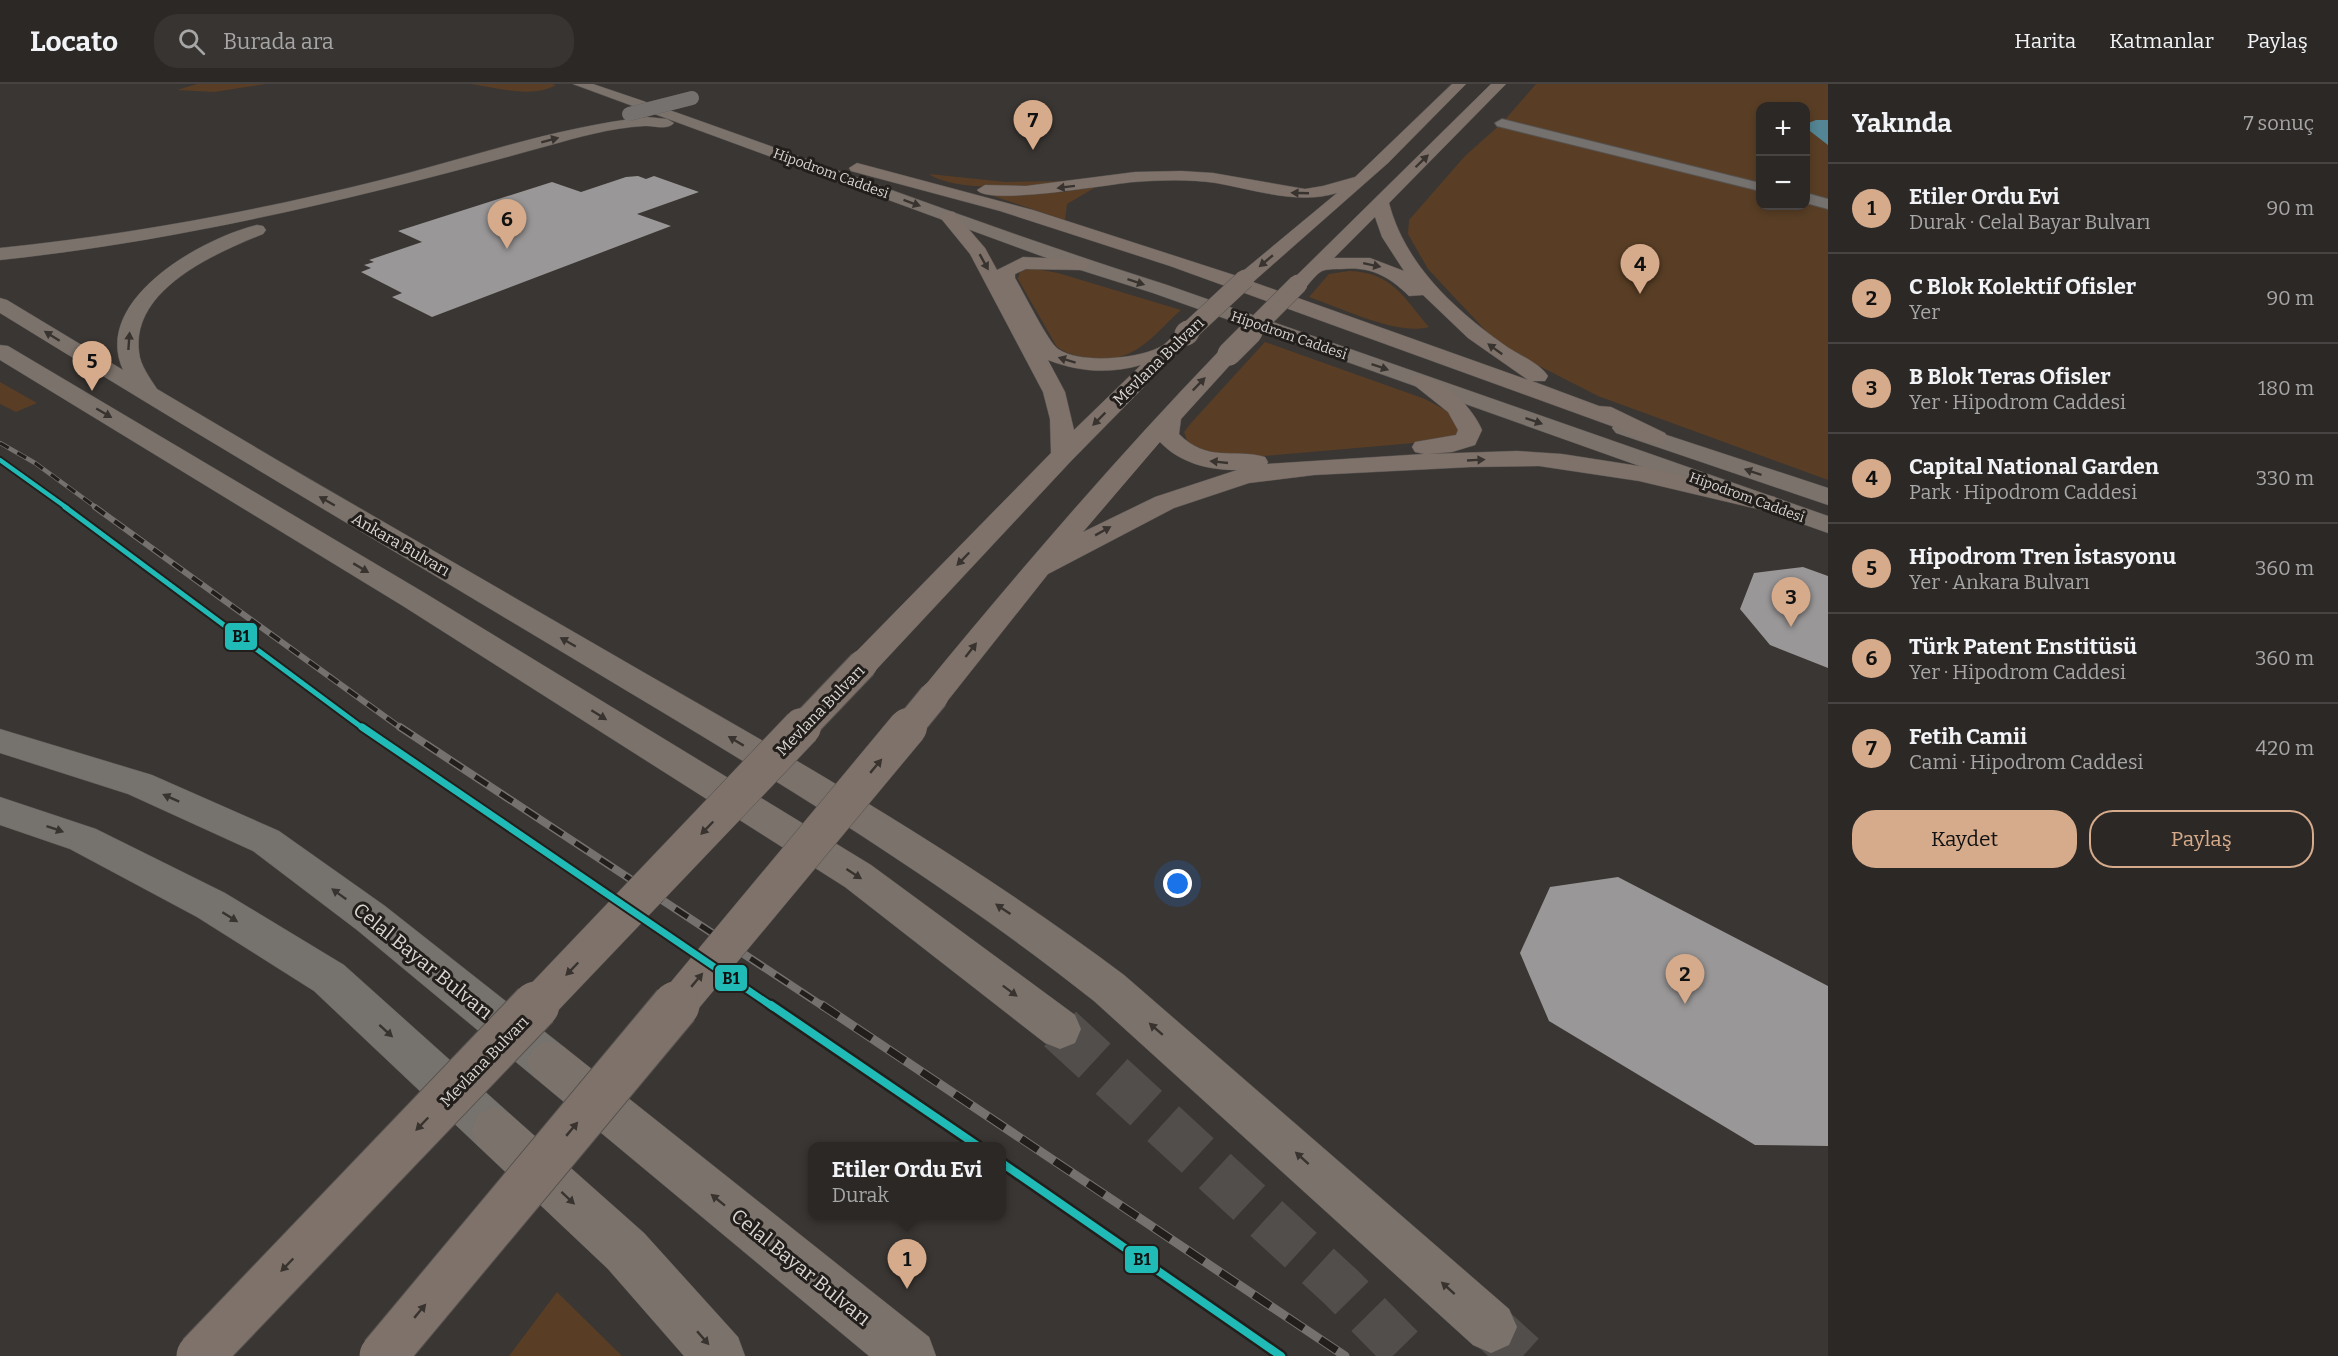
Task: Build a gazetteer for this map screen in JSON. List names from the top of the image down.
{
  "streets": {
    "highway": ["Mevlana Bulvarı"],
    "main road": ["Hipodrom Caddesi", "Ankara Bulvarı", "Celal Bayar Bulvarı"]
  },
  "lines": ["transit line B1"],
  "page": {
    "header": "Locato",
    "search": "Burada ara",
    "nav": ["Harita", "Katmanlar", "Paylaş"],
    "heading": ["Yakında", "7 sonuç"],
    "pins": [
      "7",
      "6",
      "4",
      "5",
      "3",
      "2",
      "1"
    ],
    "map_buttons": ["+", "−"],
    "list": [
      {
        "mark": "1",
        "name": "Etiler Ordu Evi",
        "note": "Durak · Celal Bayar Bulvarı",
        "value": "90 m"
      },
      {
        "mark": "2",
        "name": "C Blok Kolektif Ofisler",
        "note": "Yer",
        "value": "90 m"
      },
      {
        "mark": "3",
        "name": "B Blok Teras Ofisler",
        "note": "Yer · Hipodrom Caddesi",
        "value": "180 m"
      },
      {
        "mark": "4",
        "name": "Capital National Garden",
        "note": "Park · Hipodrom Caddesi",
        "value": "330 m"
      },
      {
        "mark": "5",
        "name": "Hipodrom Tren İstasyonu",
        "note": "Yer · Ankara Bulvarı",
        "value": "360 m"
      },
      {
        "mark": "6",
        "name": "Türk Patent Enstitüsü",
        "note": "Yer · Hipodrom Caddesi",
        "value": "360 m"
      },
      {
        "mark": "7",
        "name": "Fetih Camii",
        "note": "Cami · Hipodrom Caddesi",
        "value": "420 m"
      }
    ],
    "buttons": ["Kaydet", "Paylaş"],
    "popup": ["Etiler Ordu Evi", "Durak"]
  }
}
